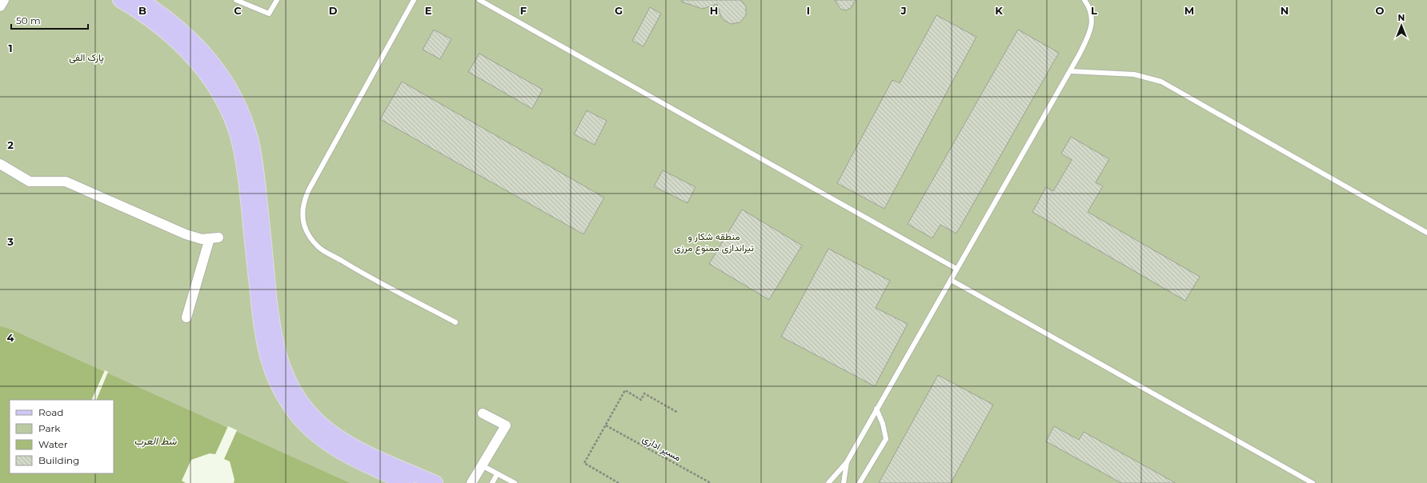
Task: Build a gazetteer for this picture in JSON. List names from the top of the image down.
{
  "streets": {
    "path": ["مسیر اداری"]
  },
  "water": ["شط العرب"],
  "parks": ["پارک الفی", "منطقه شکار و تیراندازی ممنوع مرزی"],
  "legend": [
    "Road",
    "Park",
    "Water",
    "Building"
  ],
  "scale_bar": "50 m",
  "north": "top",
  "grid": {
    "columns": [
      "B",
      "C",
      "D",
      "E",
      "F",
      "G",
      "H",
      "I",
      "J",
      "K",
      "L",
      "M",
      "N",
      "O"
    ],
    "rows": [
      "1",
      "2",
      "3",
      "4"
    ]
  }
}
